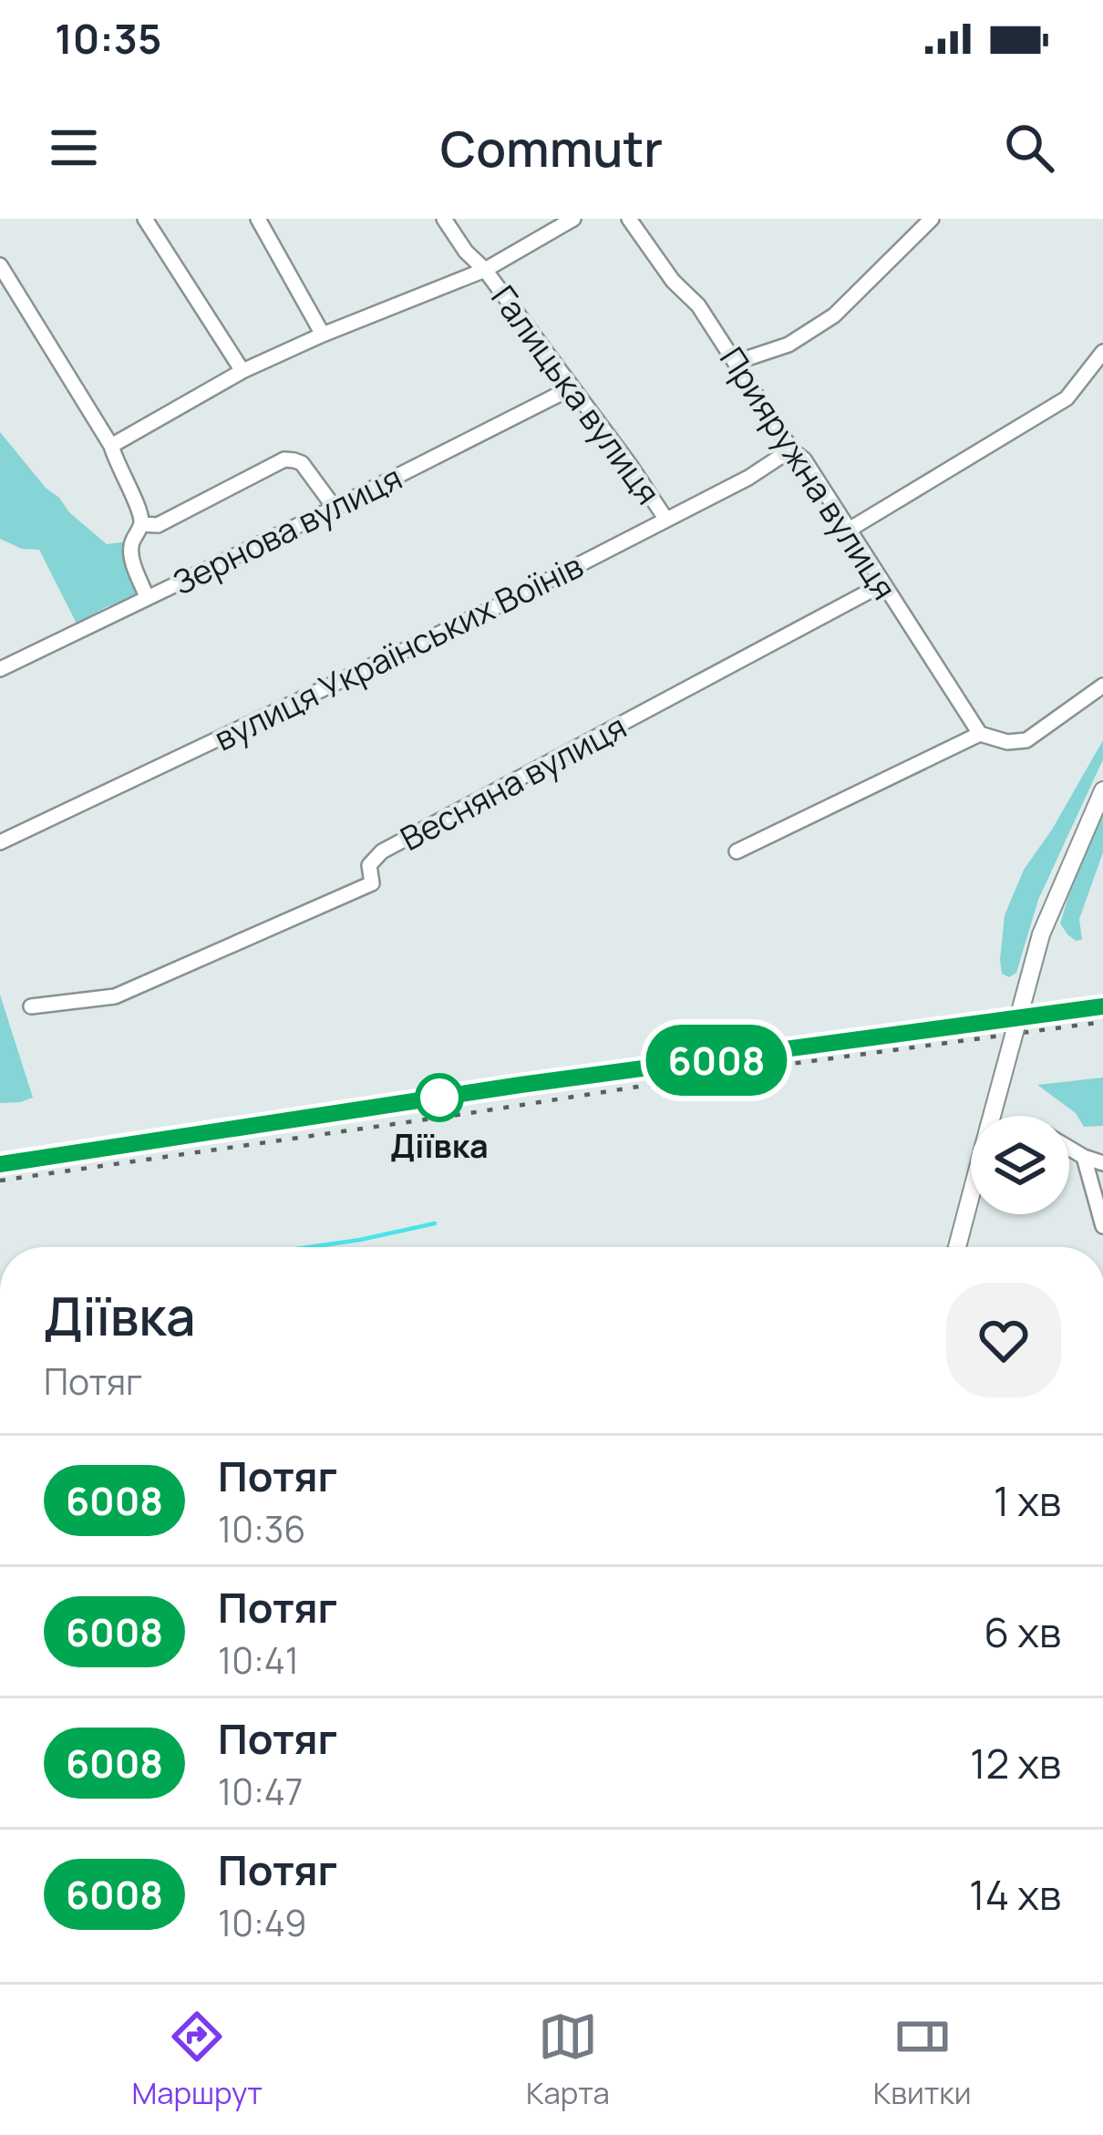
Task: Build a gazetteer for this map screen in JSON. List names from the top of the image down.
{
  "streets": {
    "street": [
      "Галицька вулиця",
      "Прияружна вулиця",
      "Зернова вулиця",
      "вулиця Українських Воїнів",
      "Весняна вулиця"
    ]
  },
  "crossings": [
    ["Галицька вулиця", "Зернова вулиця"],
    ["Галицька вулиця", "вулиця Українських Воїнів"],
    ["Прияружна вулиця", "вулиця Українських Воїнів"],
    ["Прияружна вулиця", "Весняна вулиця"]
  ],
  "places": ["Діївка"],
  "page": {
    "status": "10:35",
    "header": "Commutr",
    "on_map": "6008",
    "heading": ["Діївка", "Потяг"],
    "list": [
      {
        "mark": "6008",
        "name": "Потяг",
        "note": "10:36",
        "value": "1 хв"
      },
      {
        "mark": "6008",
        "name": "Потяг",
        "note": "10:41",
        "value": "6 хв"
      },
      {
        "mark": "6008",
        "name": "Потяг",
        "note": "10:47",
        "value": "12 хв"
      },
      {
        "mark": "6008",
        "name": "Потяг",
        "note": "10:49",
        "value": "14 хв"
      }
    ],
    "tabs": ["Маршрут", "Карта", "Квитки"]
  }
}
